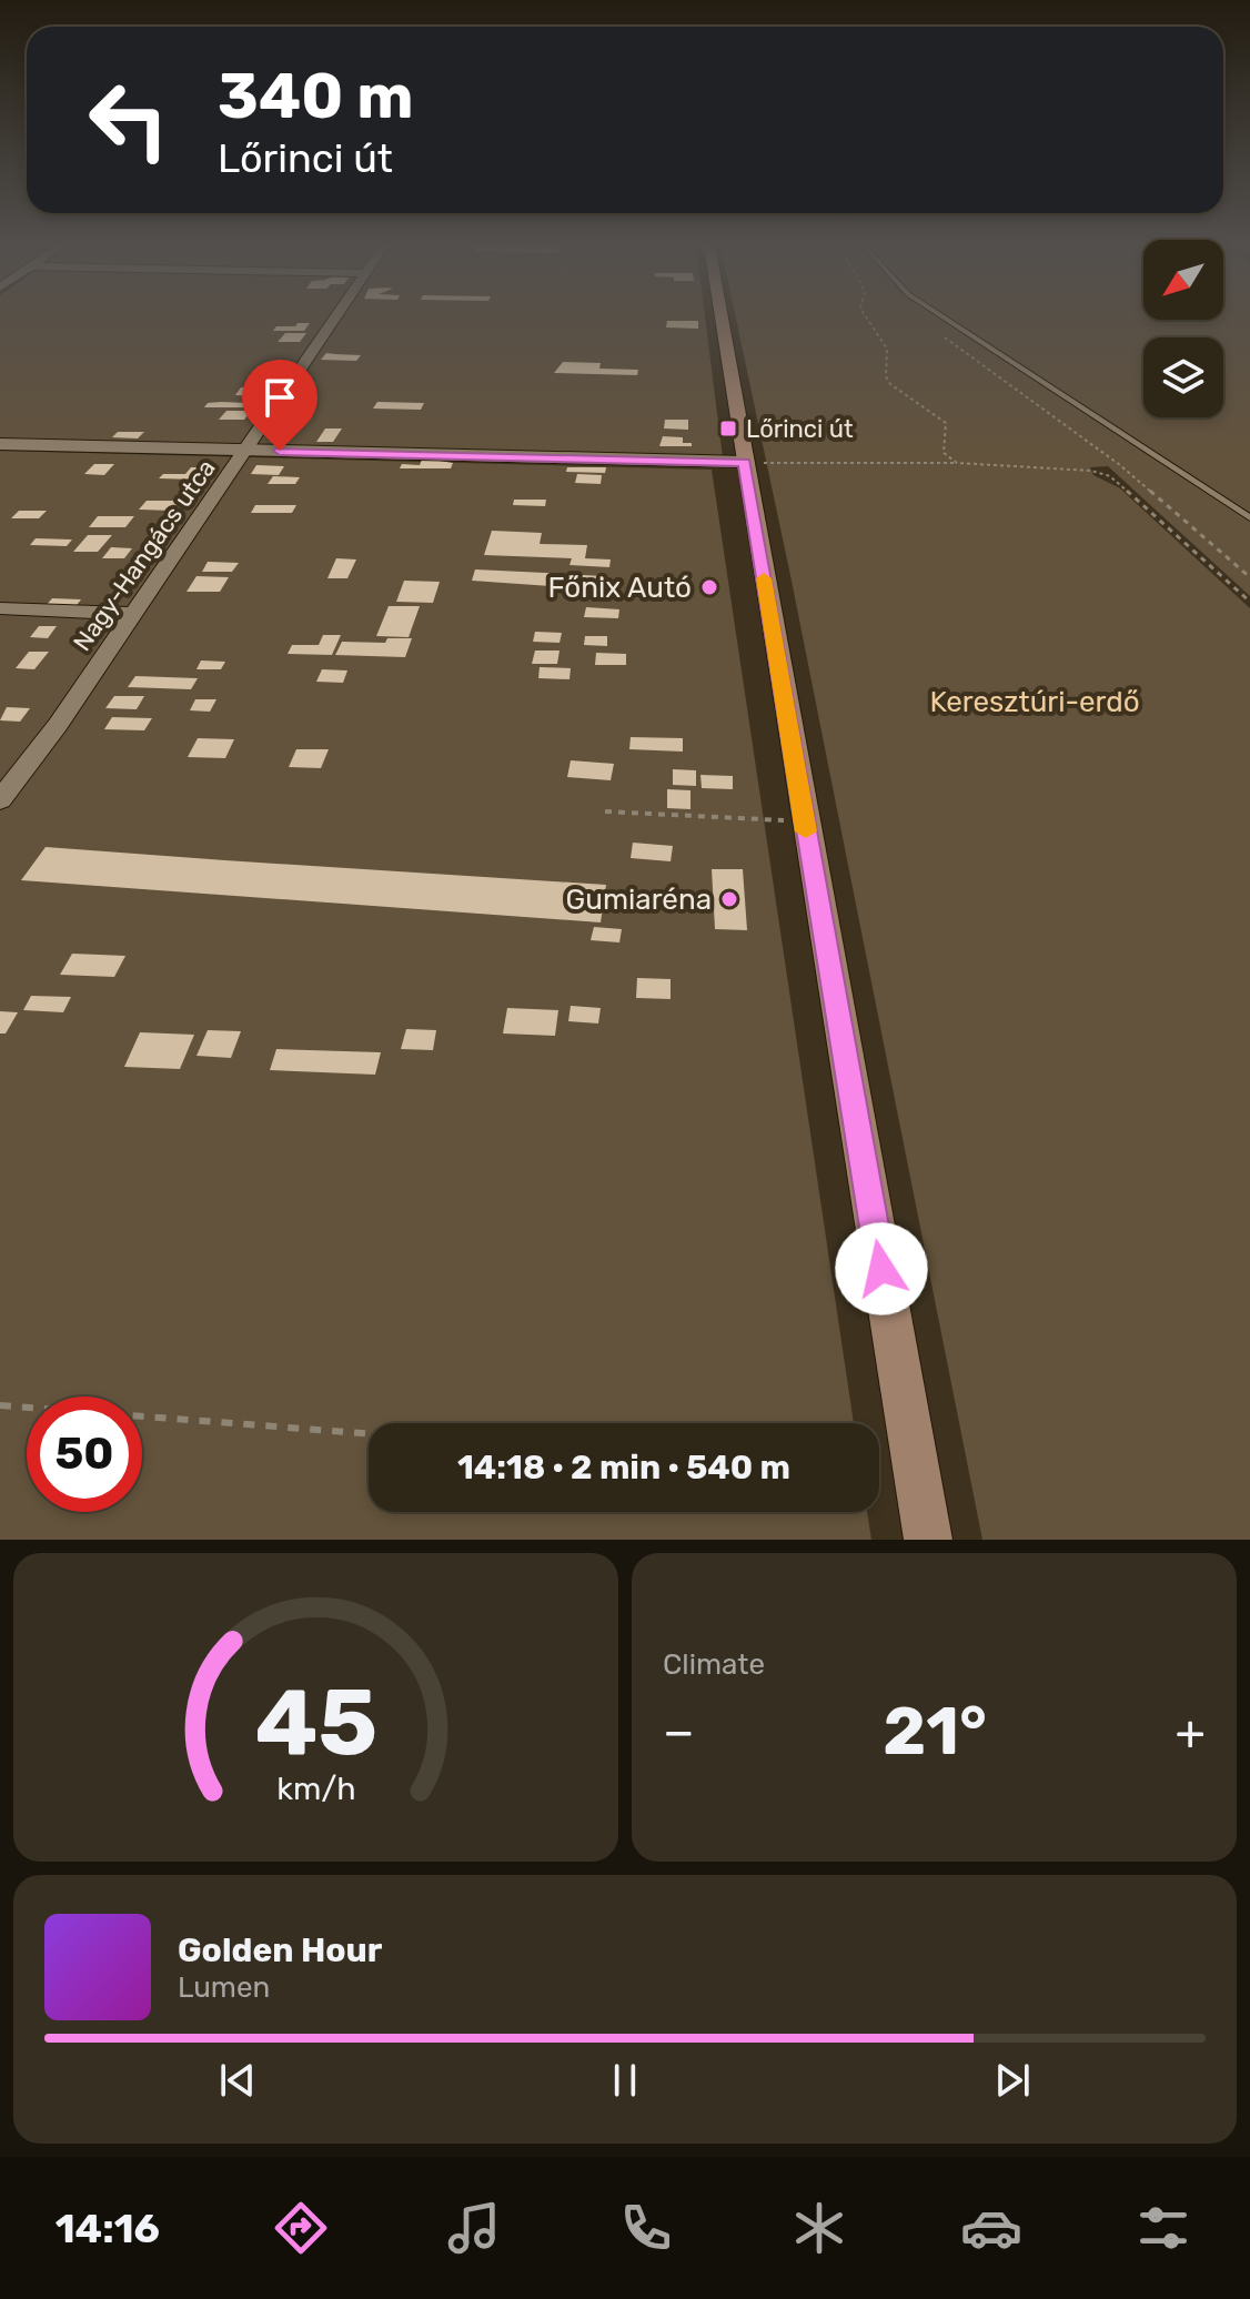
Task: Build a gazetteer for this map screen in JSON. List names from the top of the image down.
{
  "streets": {
    "street": ["Nagy-Hangács utca"]
  },
  "parks": ["Keresztúri-erdő"],
  "places": {
    "transit": ["Lőrinci út"],
    "other": ["Főnix Autó", "Gumiaréna"]
  },
  "north": "bottom left",
  "page": {
    "turn": ["340 m", "Lőrinci út"],
    "limit": "50",
    "trip": "14:18 · 2 min · 540 m",
    "tile": "Climate",
    "heat": ["−", "21°", "+"],
    "song": ["Golden Hour", "Lumen"],
    "tabs": "14:16",
    "gauge": ["45", "km/h"]
  }
}
